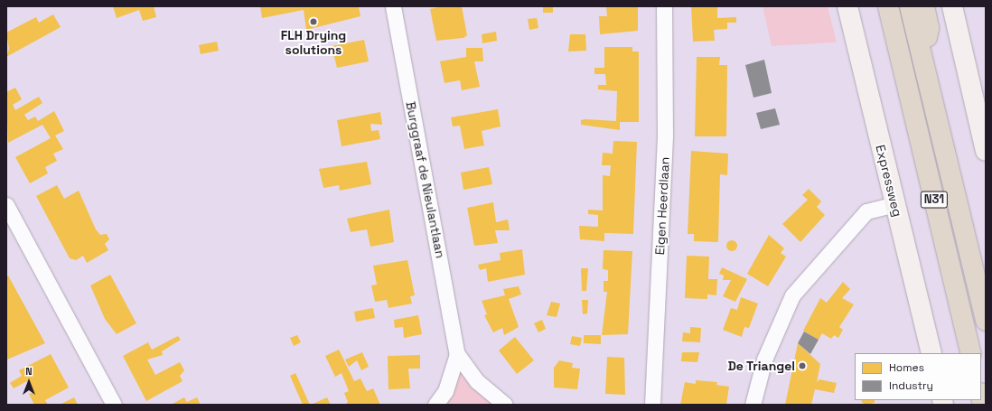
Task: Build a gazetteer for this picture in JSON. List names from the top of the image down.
{
  "streets": {
    "highway": ["N31"],
    "street": ["Burggraaf de Nieulantlaan", "Expressweg", "Eigen Heerdlaan"]
  },
  "places": ["FLH Drying solutions", "De Triangel"],
  "legend": ["Homes", "Industry"],
  "north": "top"
}
